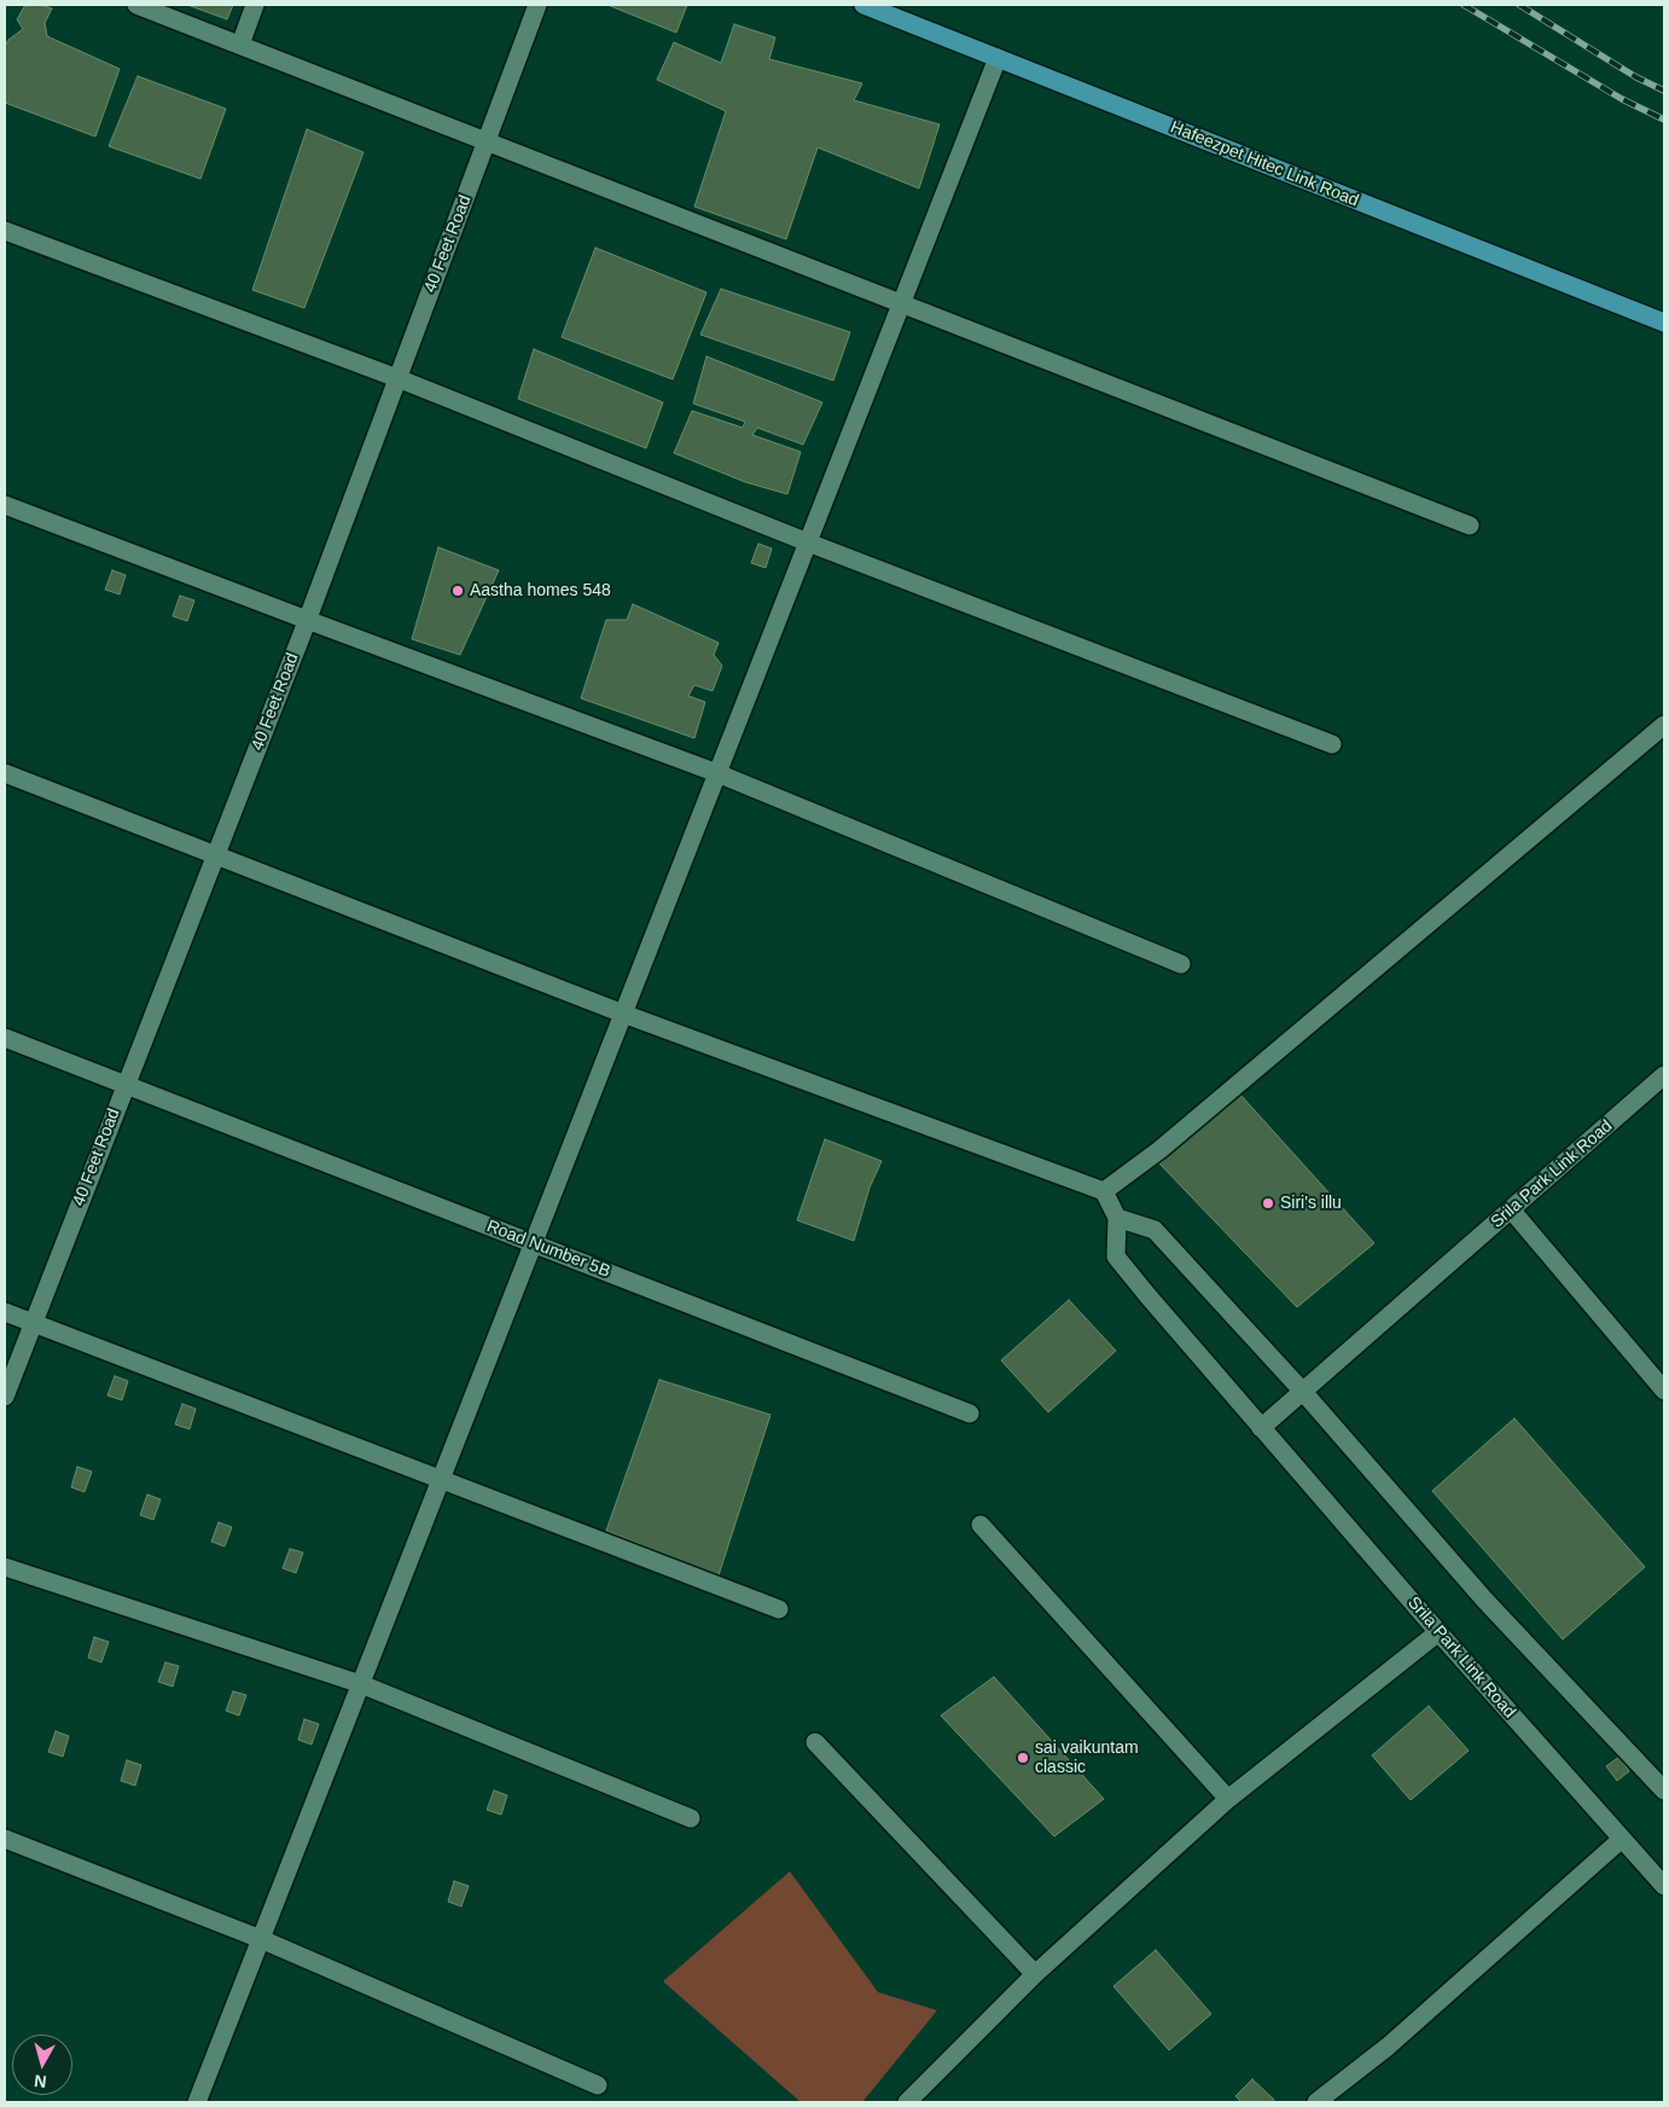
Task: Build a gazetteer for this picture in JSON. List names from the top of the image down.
{
  "streets": {
    "main road": ["Hafeezpet Hitec Link Road"],
    "street": ["40 Feet Road", "Srila Park Link Road", "Road Number 5B"]
  },
  "crossings": [
    ["40 Feet Road", "Road Number 5B"]
  ],
  "places": ["Aastha homes 548", "Siri's illu", "sai vaikuntam classic"],
  "north": "bottom"
}
